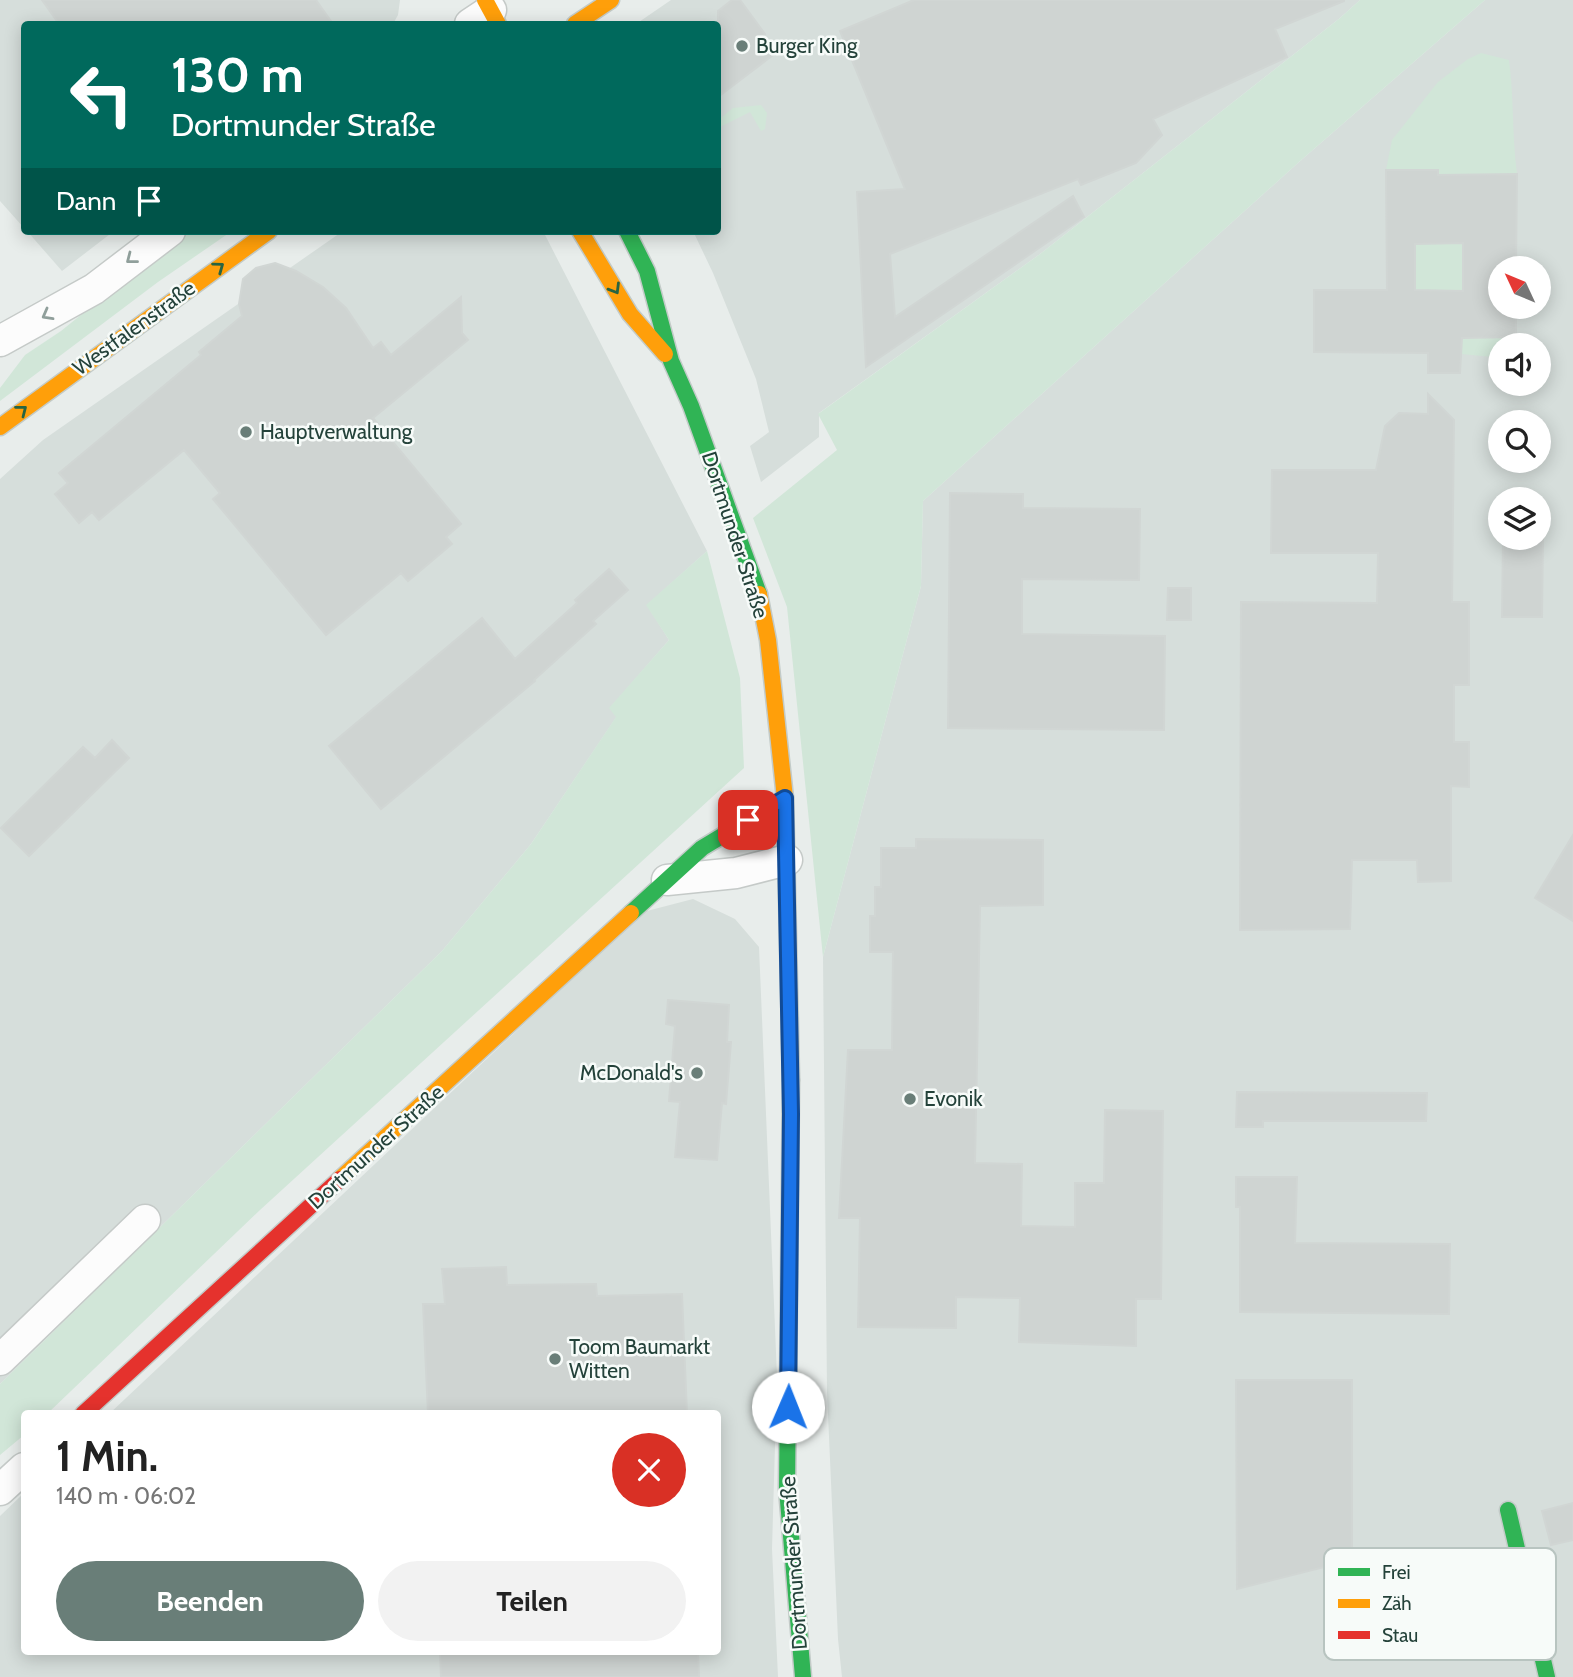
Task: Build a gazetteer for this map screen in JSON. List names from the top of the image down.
{
  "streets": {
    "main road": ["Westfalenstraße", "Dortmunder Straße"]
  },
  "one_way": ["Westfalenstraße"],
  "places": [
    "Burger King",
    "Hauptverwaltung",
    "McDonald's",
    "Evonik",
    "Toom Baumarkt Witten"
  ],
  "legend": ["Frei", "Zäh", "Stau"],
  "north": "top left",
  "page": {
    "turn": ["130 m", "Dortmunder Straße"],
    "then": "Dann",
    "heading": ["1 Min.", "140 m · 06:02"],
    "buttons": ["Beenden", "Teilen"]
  }
}
